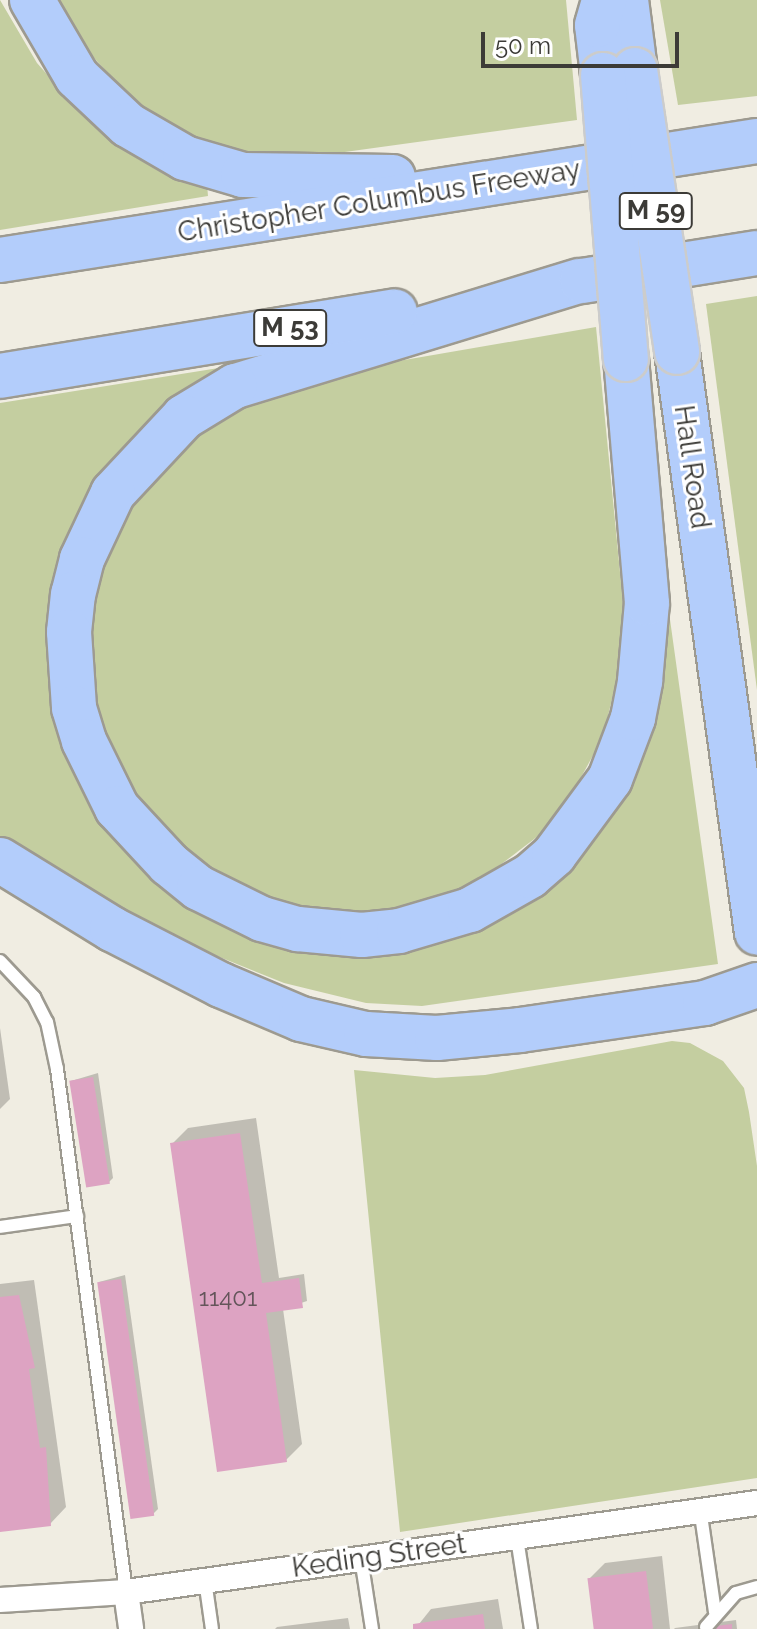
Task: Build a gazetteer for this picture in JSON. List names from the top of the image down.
{
  "streets": {
    "highway": [
      "Christopher Columbus Freeway",
      "M 59",
      "M 53",
      "Hall Road"
    ],
    "street": ["Keding Street"]
  },
  "house_numbers": ["11401"],
  "scale_bar": "50 m"
}
